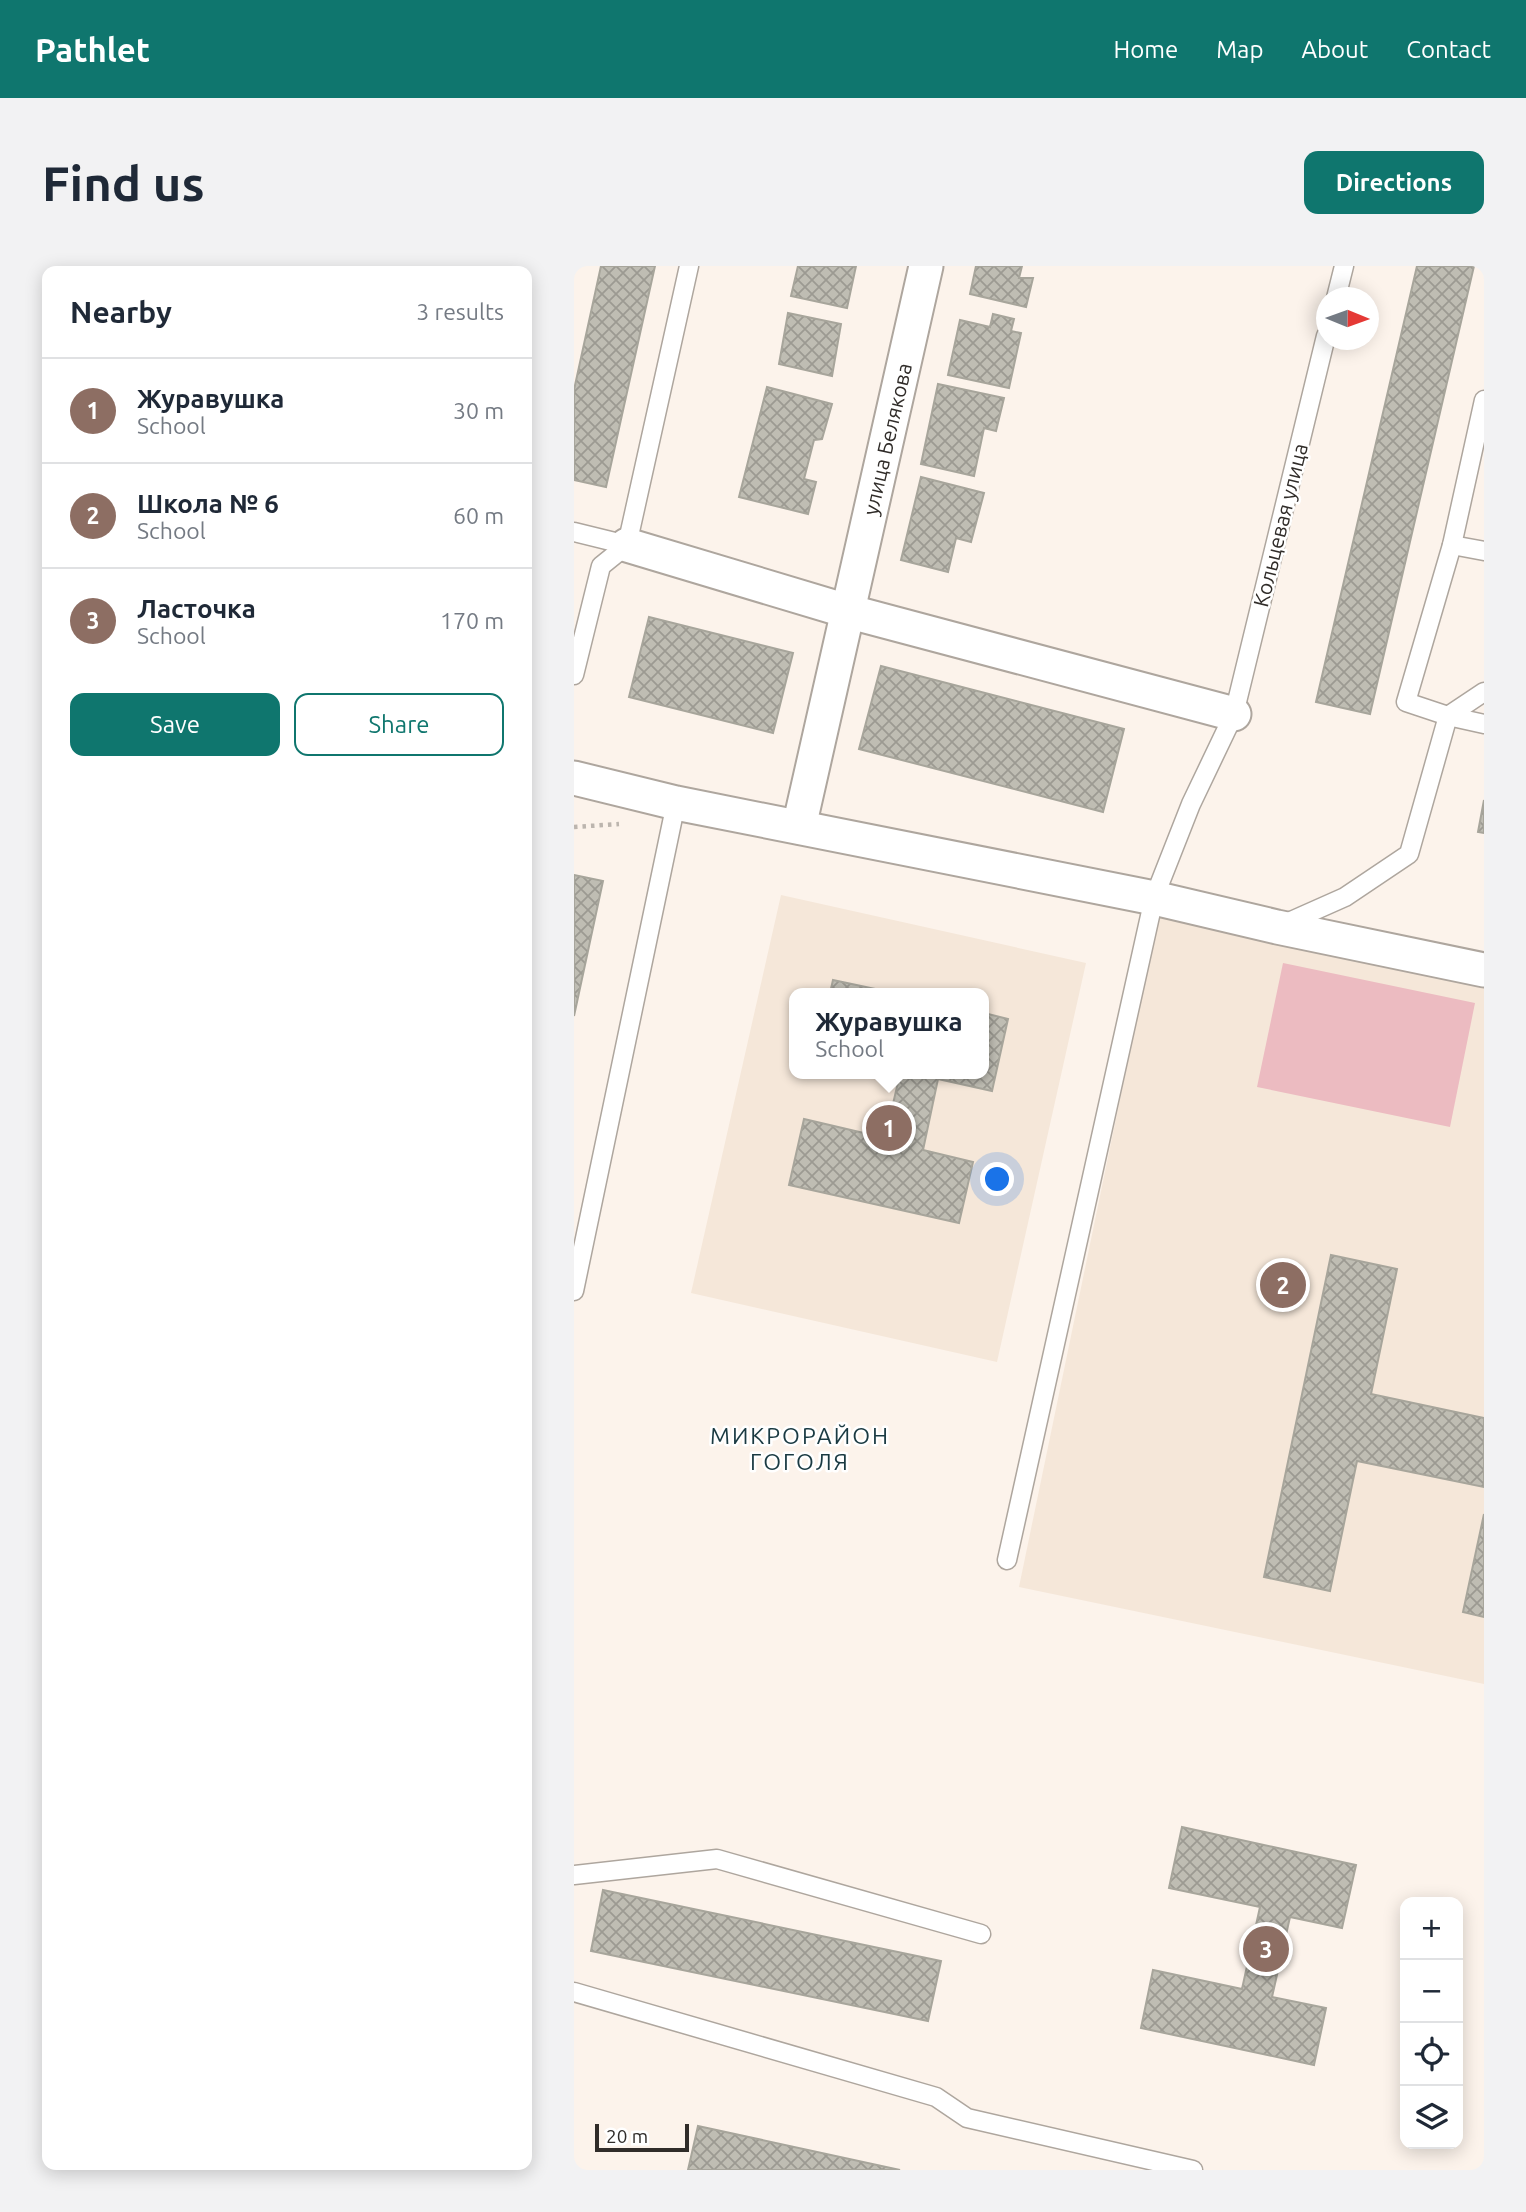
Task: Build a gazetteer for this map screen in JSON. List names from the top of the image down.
{
  "streets": {
    "street": ["улица Белякова"],
    "lane": ["Кольцевая улица"]
  },
  "districts": ["МИКРОРАЙОН ГОГОЛЯ"],
  "scale_bar": "20 m",
  "north": "right",
  "page": {
    "header": "Pathlet",
    "nav": [
      "Home",
      "Map",
      "About",
      "Contact"
    ],
    "buttons": [
      "Directions",
      ["Save", "Share"]
    ],
    "title": "Find us",
    "heading": ["Nearby", "3 results"],
    "list": [
      {
        "mark": "1",
        "name": "Журавушка",
        "note": "School",
        "value": "30 m"
      },
      {
        "mark": "2",
        "name": "Школа № 6",
        "note": "School",
        "value": "60 m"
      },
      {
        "mark": "3",
        "name": "Ласточка",
        "note": "School",
        "value": "170 m"
      }
    ],
    "popup": ["Журавушка", "School"],
    "pins": ["1", "2", "3"],
    "map_buttons": ["+", "−"],
    "scale": "20 m"
  }
}
